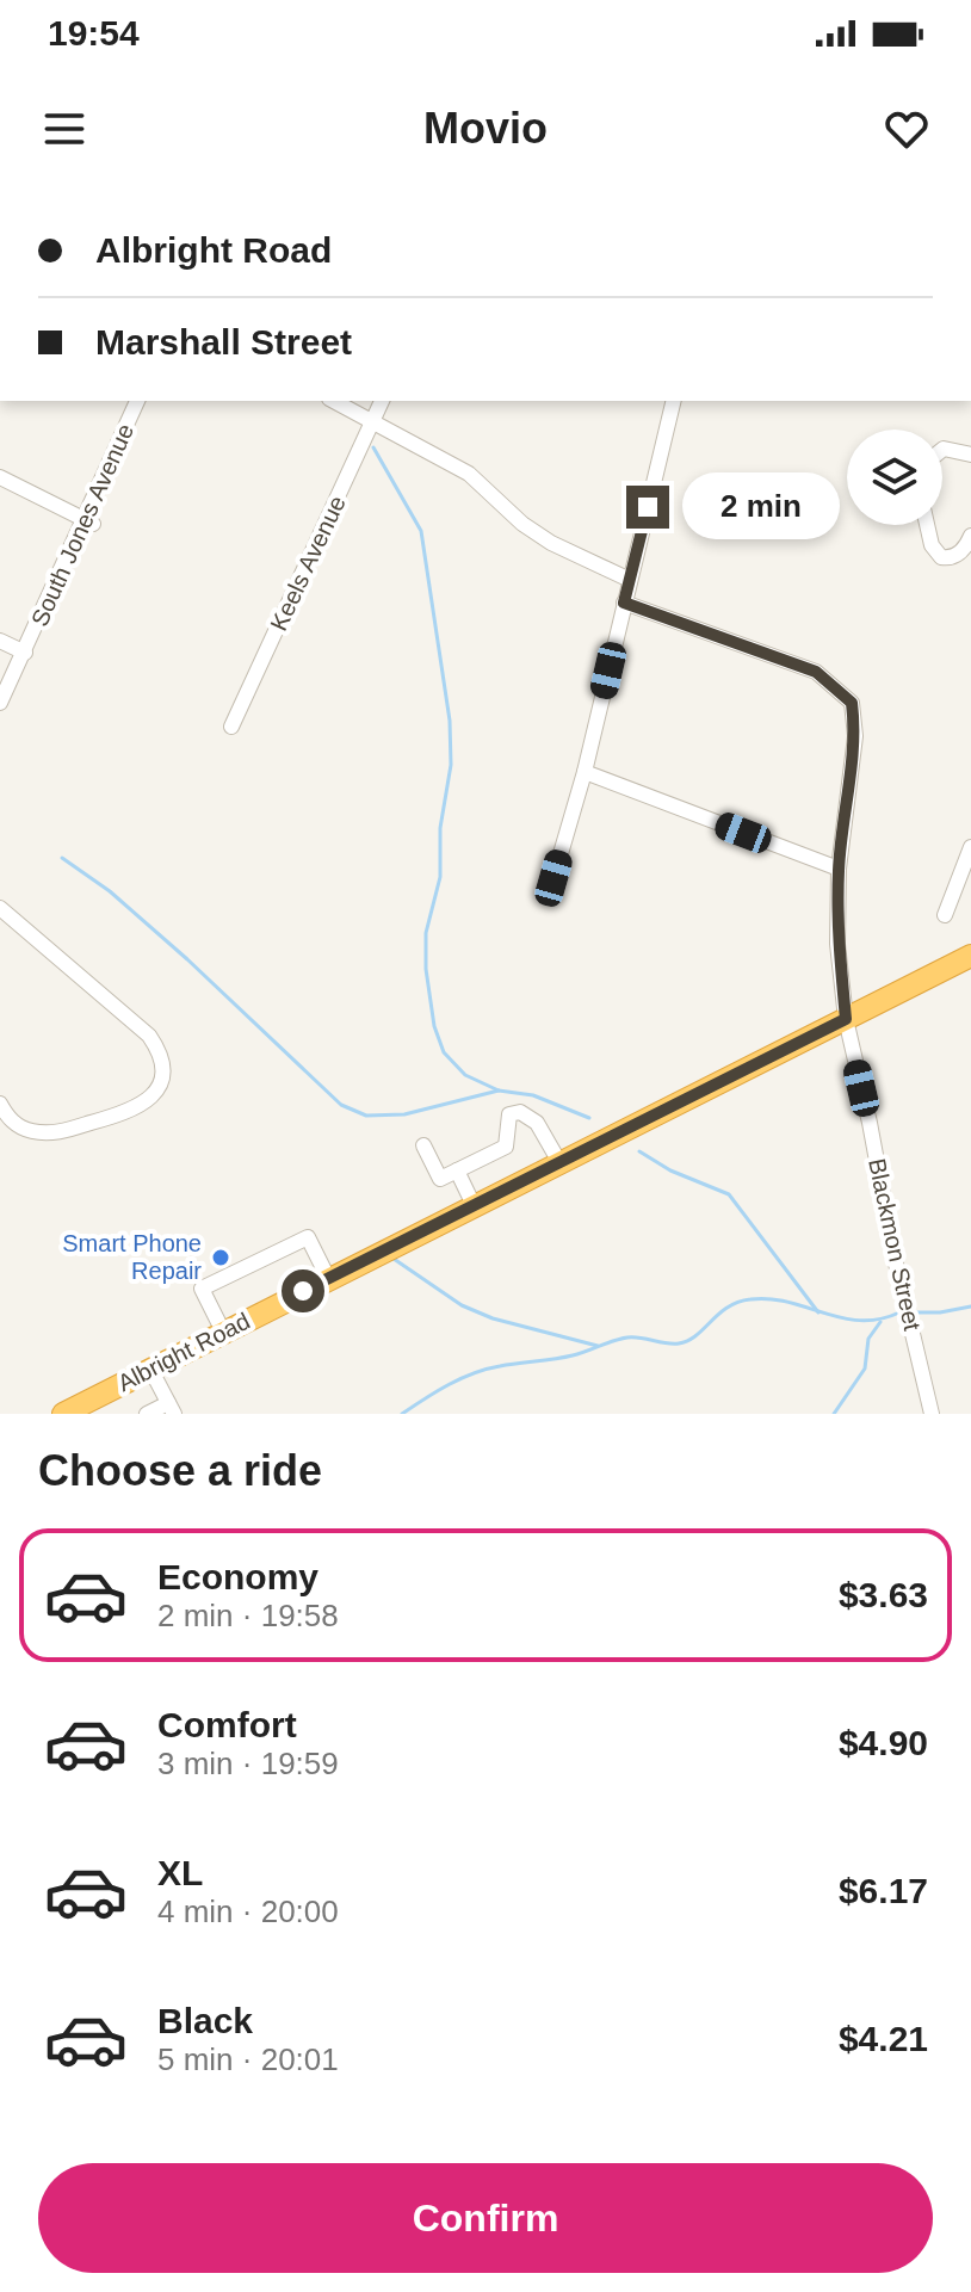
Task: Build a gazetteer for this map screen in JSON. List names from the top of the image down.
{
  "streets": {
    "highway": ["Albright Road"],
    "street": ["South Jones Avenue", "Keels Avenue", "Blackmon Street"]
  },
  "crossings": [
    ["Blackmon Street", "Albright Road"]
  ],
  "places": ["Smart Phone Repair"],
  "page": {
    "status": "19:54",
    "header": "Movio",
    "banner": ["Albright Road", "Marshall Street"],
    "bubble": "2 min",
    "heading": "Choose a ride",
    "list": [
      {
        "name": "Economy",
        "note": "2 min · 19:58",
        "value": "$3.63"
      },
      {
        "name": "Comfort",
        "note": "3 min · 19:59",
        "value": "$4.90"
      },
      {
        "name": "XL",
        "note": "4 min · 20:00",
        "value": "$6.17"
      },
      {
        "name": "Black",
        "note": "5 min · 20:01",
        "value": "$4.21"
      }
    ],
    "buttons": "Confirm"
  }
}
